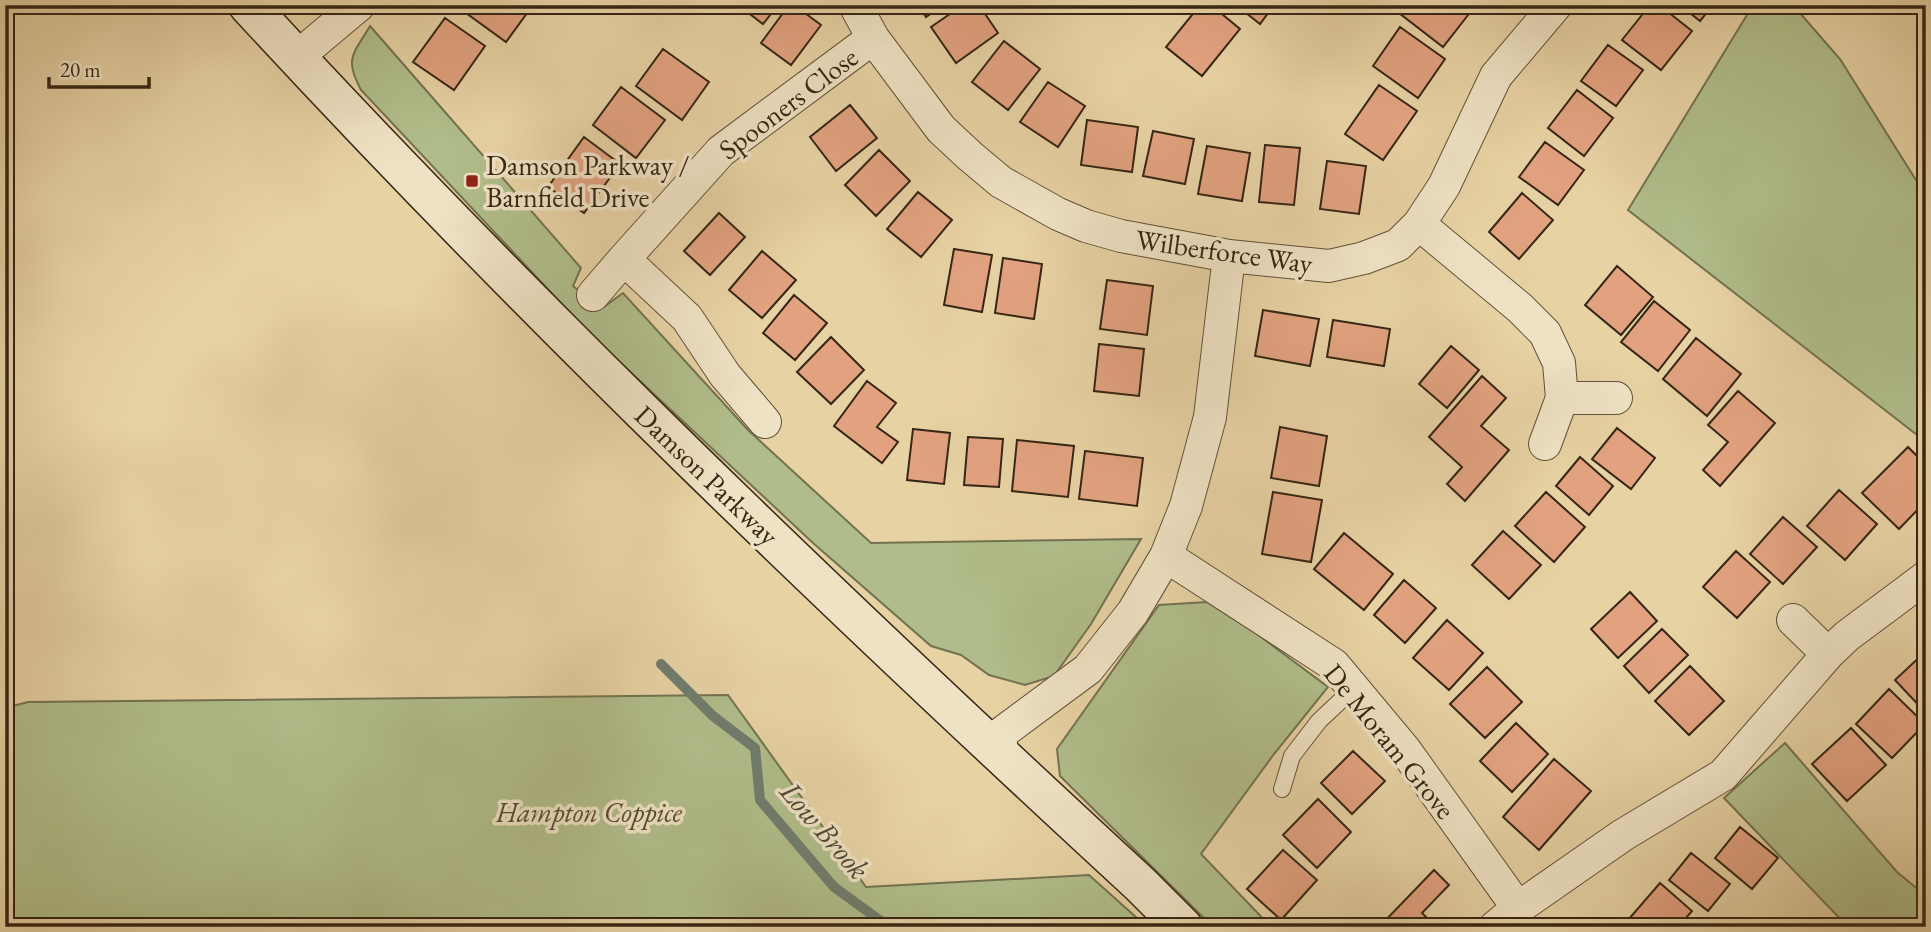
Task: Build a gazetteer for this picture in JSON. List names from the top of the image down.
{
  "streets": {
    "street": [
      "Spooners Close",
      "Wilberforce Way",
      "Damson Parkway",
      "De Moram Grove"
    ]
  },
  "crossings": [
    ["Spooners Close", "Wilberforce Way"]
  ],
  "water": ["Low Brook"],
  "parks": ["Hampton Coppice"],
  "places": {
    "transit": ["Damson Parkway / Barnfield Drive"]
  },
  "scale_bar": "20 m"
}
